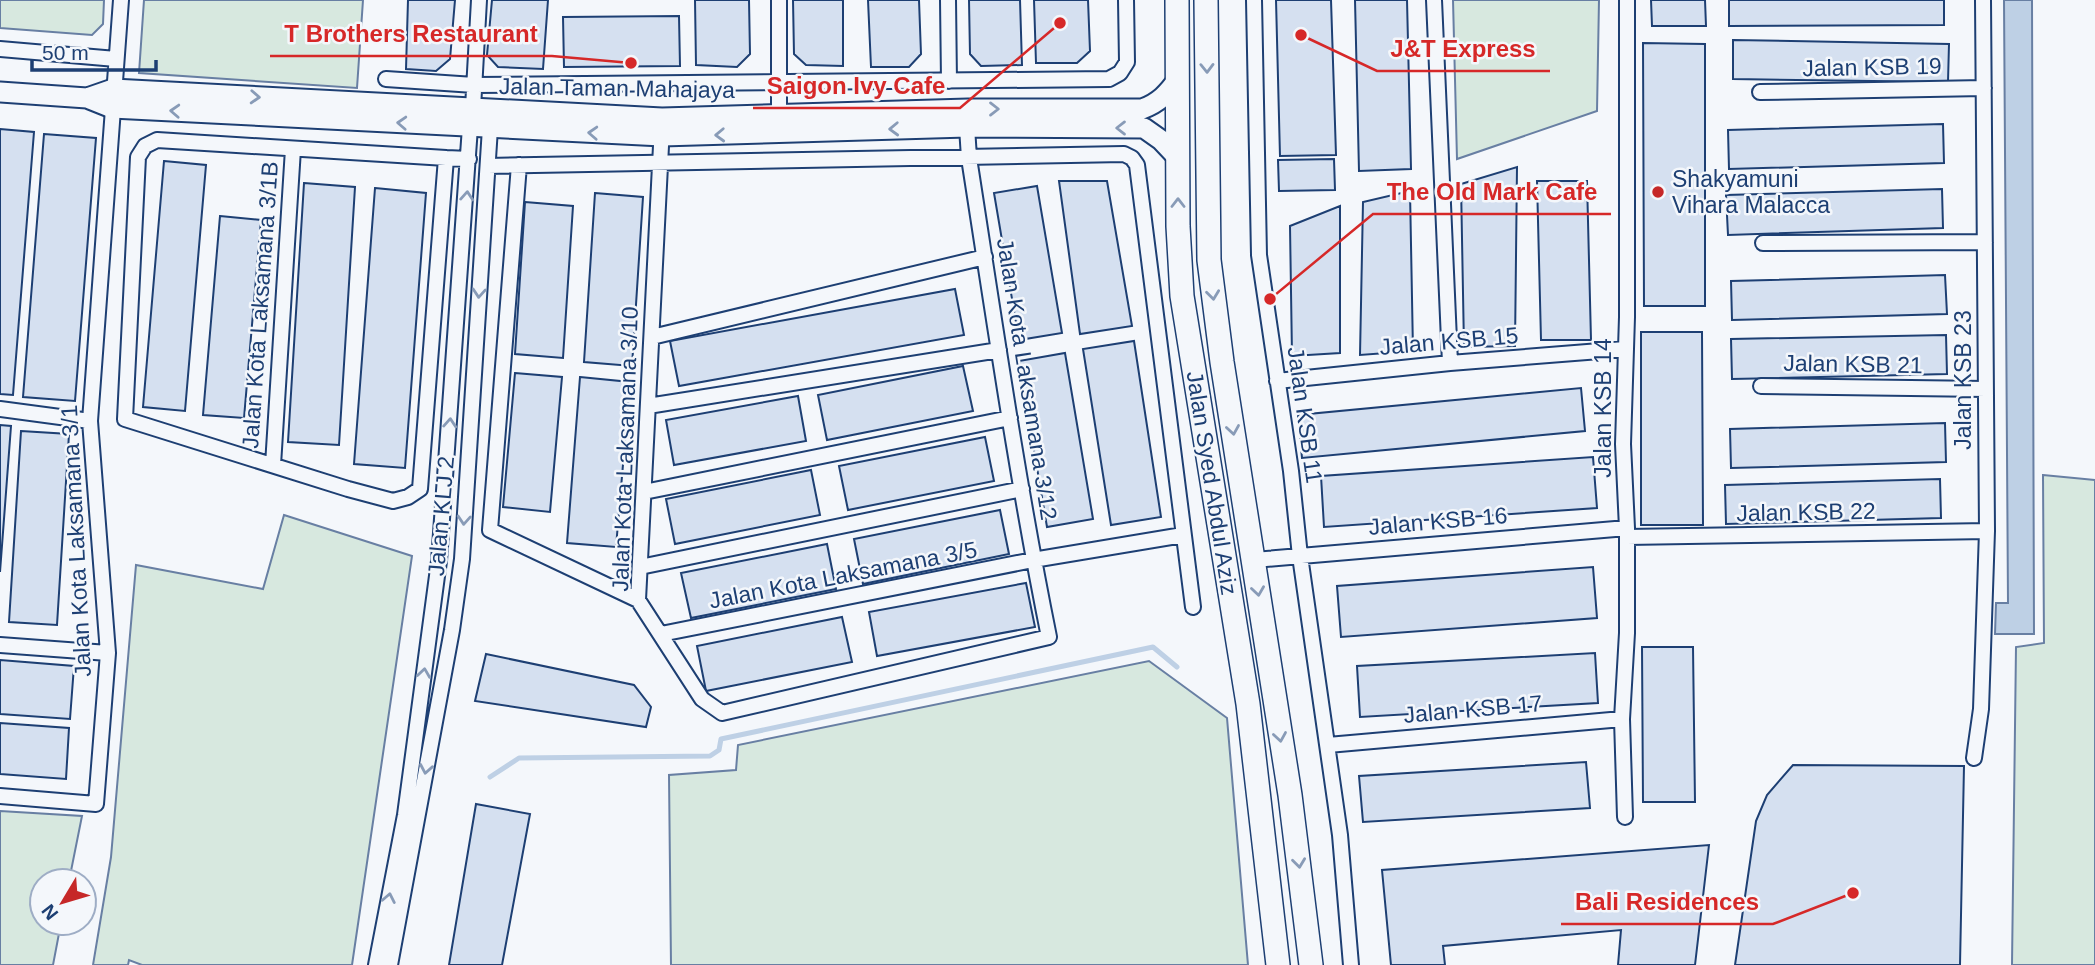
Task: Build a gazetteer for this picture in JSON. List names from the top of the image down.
{
  "streets": {
    "main road": ["Jalan Syed Abdul Aziz"],
    "street": [
      "Jalan KSB 19",
      "Jalan Taman Mahajaya",
      "Jalan Kota Laksamana 3/1B",
      "Jalan KSB 15",
      "Jalan KSB 21",
      "Jalan Kota Laksamana 3/12",
      "Jalan KSB 23",
      "Jalan KSB 14",
      "Jalan KSB 11",
      "Jalan Kota Laksamana 3/10",
      "Jalan KSB 22",
      "Jalan KLJ 2",
      "Jalan KSB 16",
      "Jalan Kota Laksamana 3/1",
      "Jalan Kota Laksamana 3/5",
      "Jalan KSB 17"
    ]
  },
  "crossings": [
    ["Jalan KSB 19", "Jalan KSB 23"],
    ["Jalan Taman Mahajaya", "Jalan Kota Laksamana 3/12"],
    ["Jalan Taman Mahajaya", "Jalan Kota Laksamana 3/10"],
    ["Jalan Taman Mahajaya", "Jalan Syed Abdul Aziz"],
    ["Jalan Taman Mahajaya", "Jalan KLJ 2"],
    ["Jalan Taman Mahajaya", "Jalan Kota Laksamana 3/1"],
    ["Jalan KSB 15", "Jalan KSB 14"],
    ["Jalan KSB 15", "Jalan KSB 11"],
    ["Jalan KSB 21", "Jalan KSB 23"],
    ["Jalan Kota Laksamana 3/12", "Jalan Kota Laksamana 3/10"],
    ["Jalan Kota Laksamana 3/12", "Jalan Kota Laksamana 3/5"],
    ["Jalan KSB 23", "Jalan KSB 22"],
    ["Jalan KSB 14", "Jalan KSB 22"],
    ["Jalan KSB 14", "Jalan KSB 16"],
    ["Jalan KSB 14", "Jalan KSB 17"],
    ["Jalan KSB 11", "Jalan KSB 16"],
    ["Jalan KSB 11", "Jalan KSB 17"],
    ["Jalan Kota Laksamana 3/10", "Jalan Kota Laksamana 3/5"],
    ["Jalan Syed Abdul Aziz", "Jalan KSB 16"],
    ["Jalan KSB 22", "Jalan KSB 16"]
  ],
  "places": [
    "Saigon Ivy Cafe",
    "J&T Express",
    "T Brothers Restaurant",
    "Shakyamuni Vihara Malacca",
    "The Old Mark Cafe",
    "Bali Residences"
  ],
  "scale_bar": "50 m",
  "north": "bottom left"
}
